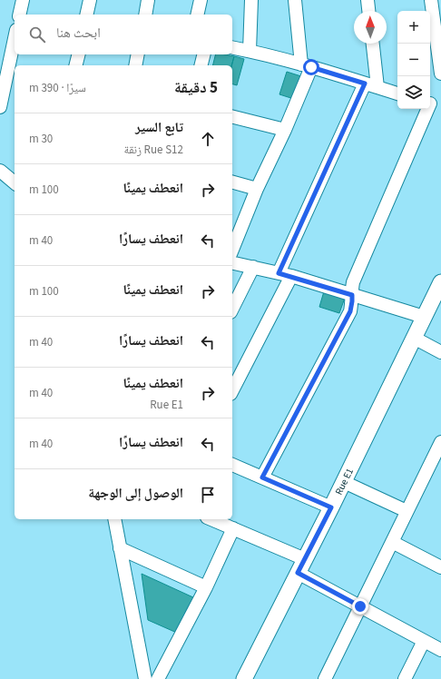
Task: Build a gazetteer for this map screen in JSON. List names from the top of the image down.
{
  "streets": {
    "street": ["Rue E1"]
  },
  "north": "top",
  "page": {
    "map_buttons": ["+", "−"],
    "search": "ابحث هنا",
    "heading": ["5 دقيقة", "سيرًا · 390 m"],
    "list": [
      ["تابع السير", "Rue S12 زنقة", "30 m"],
      ["انعطف يمينًا", "100 m"],
      ["انعطف يسارًا", "40 m"],
      ["انعطف يمينًا", "100 m"],
      ["انعطف يسارًا", "40 m"],
      ["انعطف يمينًا", "Rue E1", "40 m"],
      ["انعطف يسارًا", "40 m"],
      "الوصول إلى الوجهة"
    ]
  }
}
